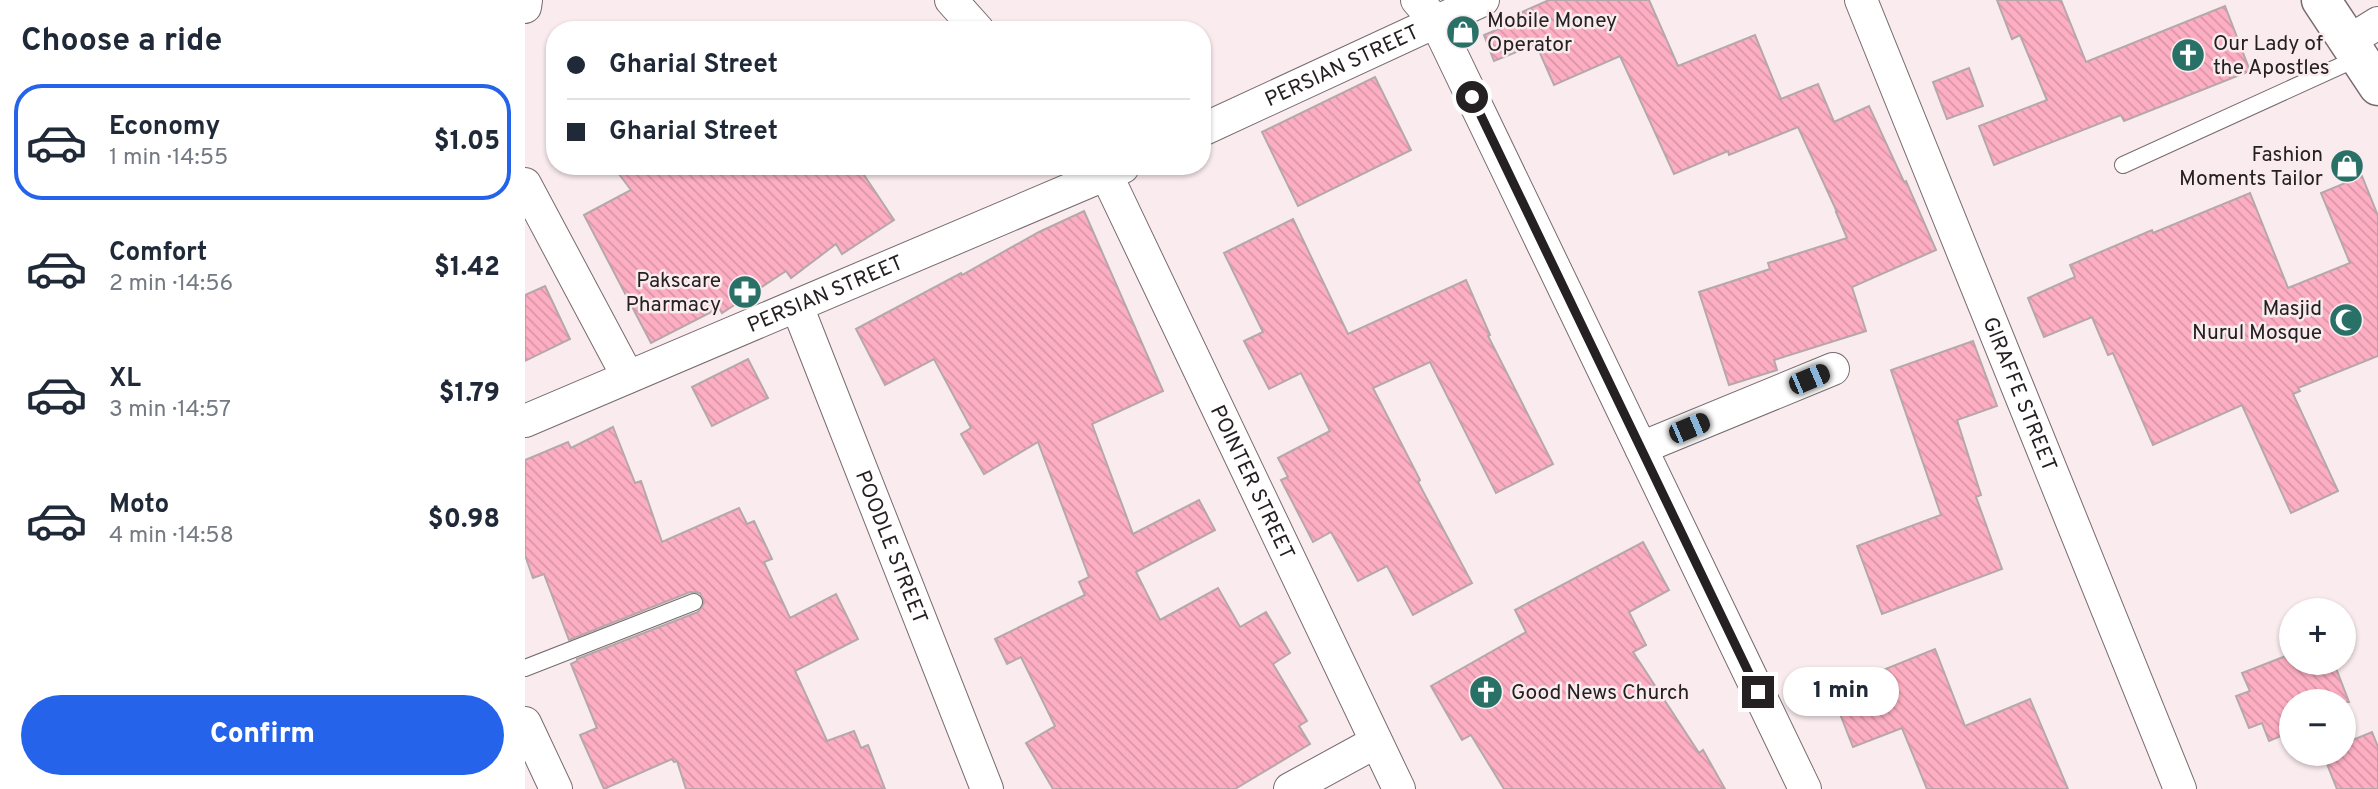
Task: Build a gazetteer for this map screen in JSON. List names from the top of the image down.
{
  "streets": {
    "street": [
      "PERSIAN STREET",
      "GIRAFFE STREET",
      "POINTER STREET",
      "POODLE STREET"
    ]
  },
  "crossings": [
    ["PERSIAN STREET", "POODLE STREET"]
  ],
  "places": {
    "shop": ["Mobile Money Operator", "Fashion Moments Tailor"],
    "church": ["Our Lady of the Apostles", "Good News Church"],
    "pharmacy": ["Pakscare Pharmacy"],
    "mosque": ["Masjid Nurul Mosque"]
  },
  "page": {
    "heading": "Choose a ride",
    "banner": ["Gharial Street", "Gharial Street"],
    "list": [
      {
        "name": "Economy",
        "note": "1 min · 14:55",
        "value": "$1.05"
      },
      {
        "name": "Comfort",
        "note": "2 min · 14:56",
        "value": "$1.42"
      },
      {
        "name": "XL",
        "note": "3 min · 14:57",
        "value": "$1.79"
      },
      {
        "name": "Moto",
        "note": "4 min · 14:58",
        "value": "$0.98"
      }
    ],
    "map_buttons": ["+", "−"],
    "bubble": "1 min",
    "buttons": "Confirm"
  }
}
